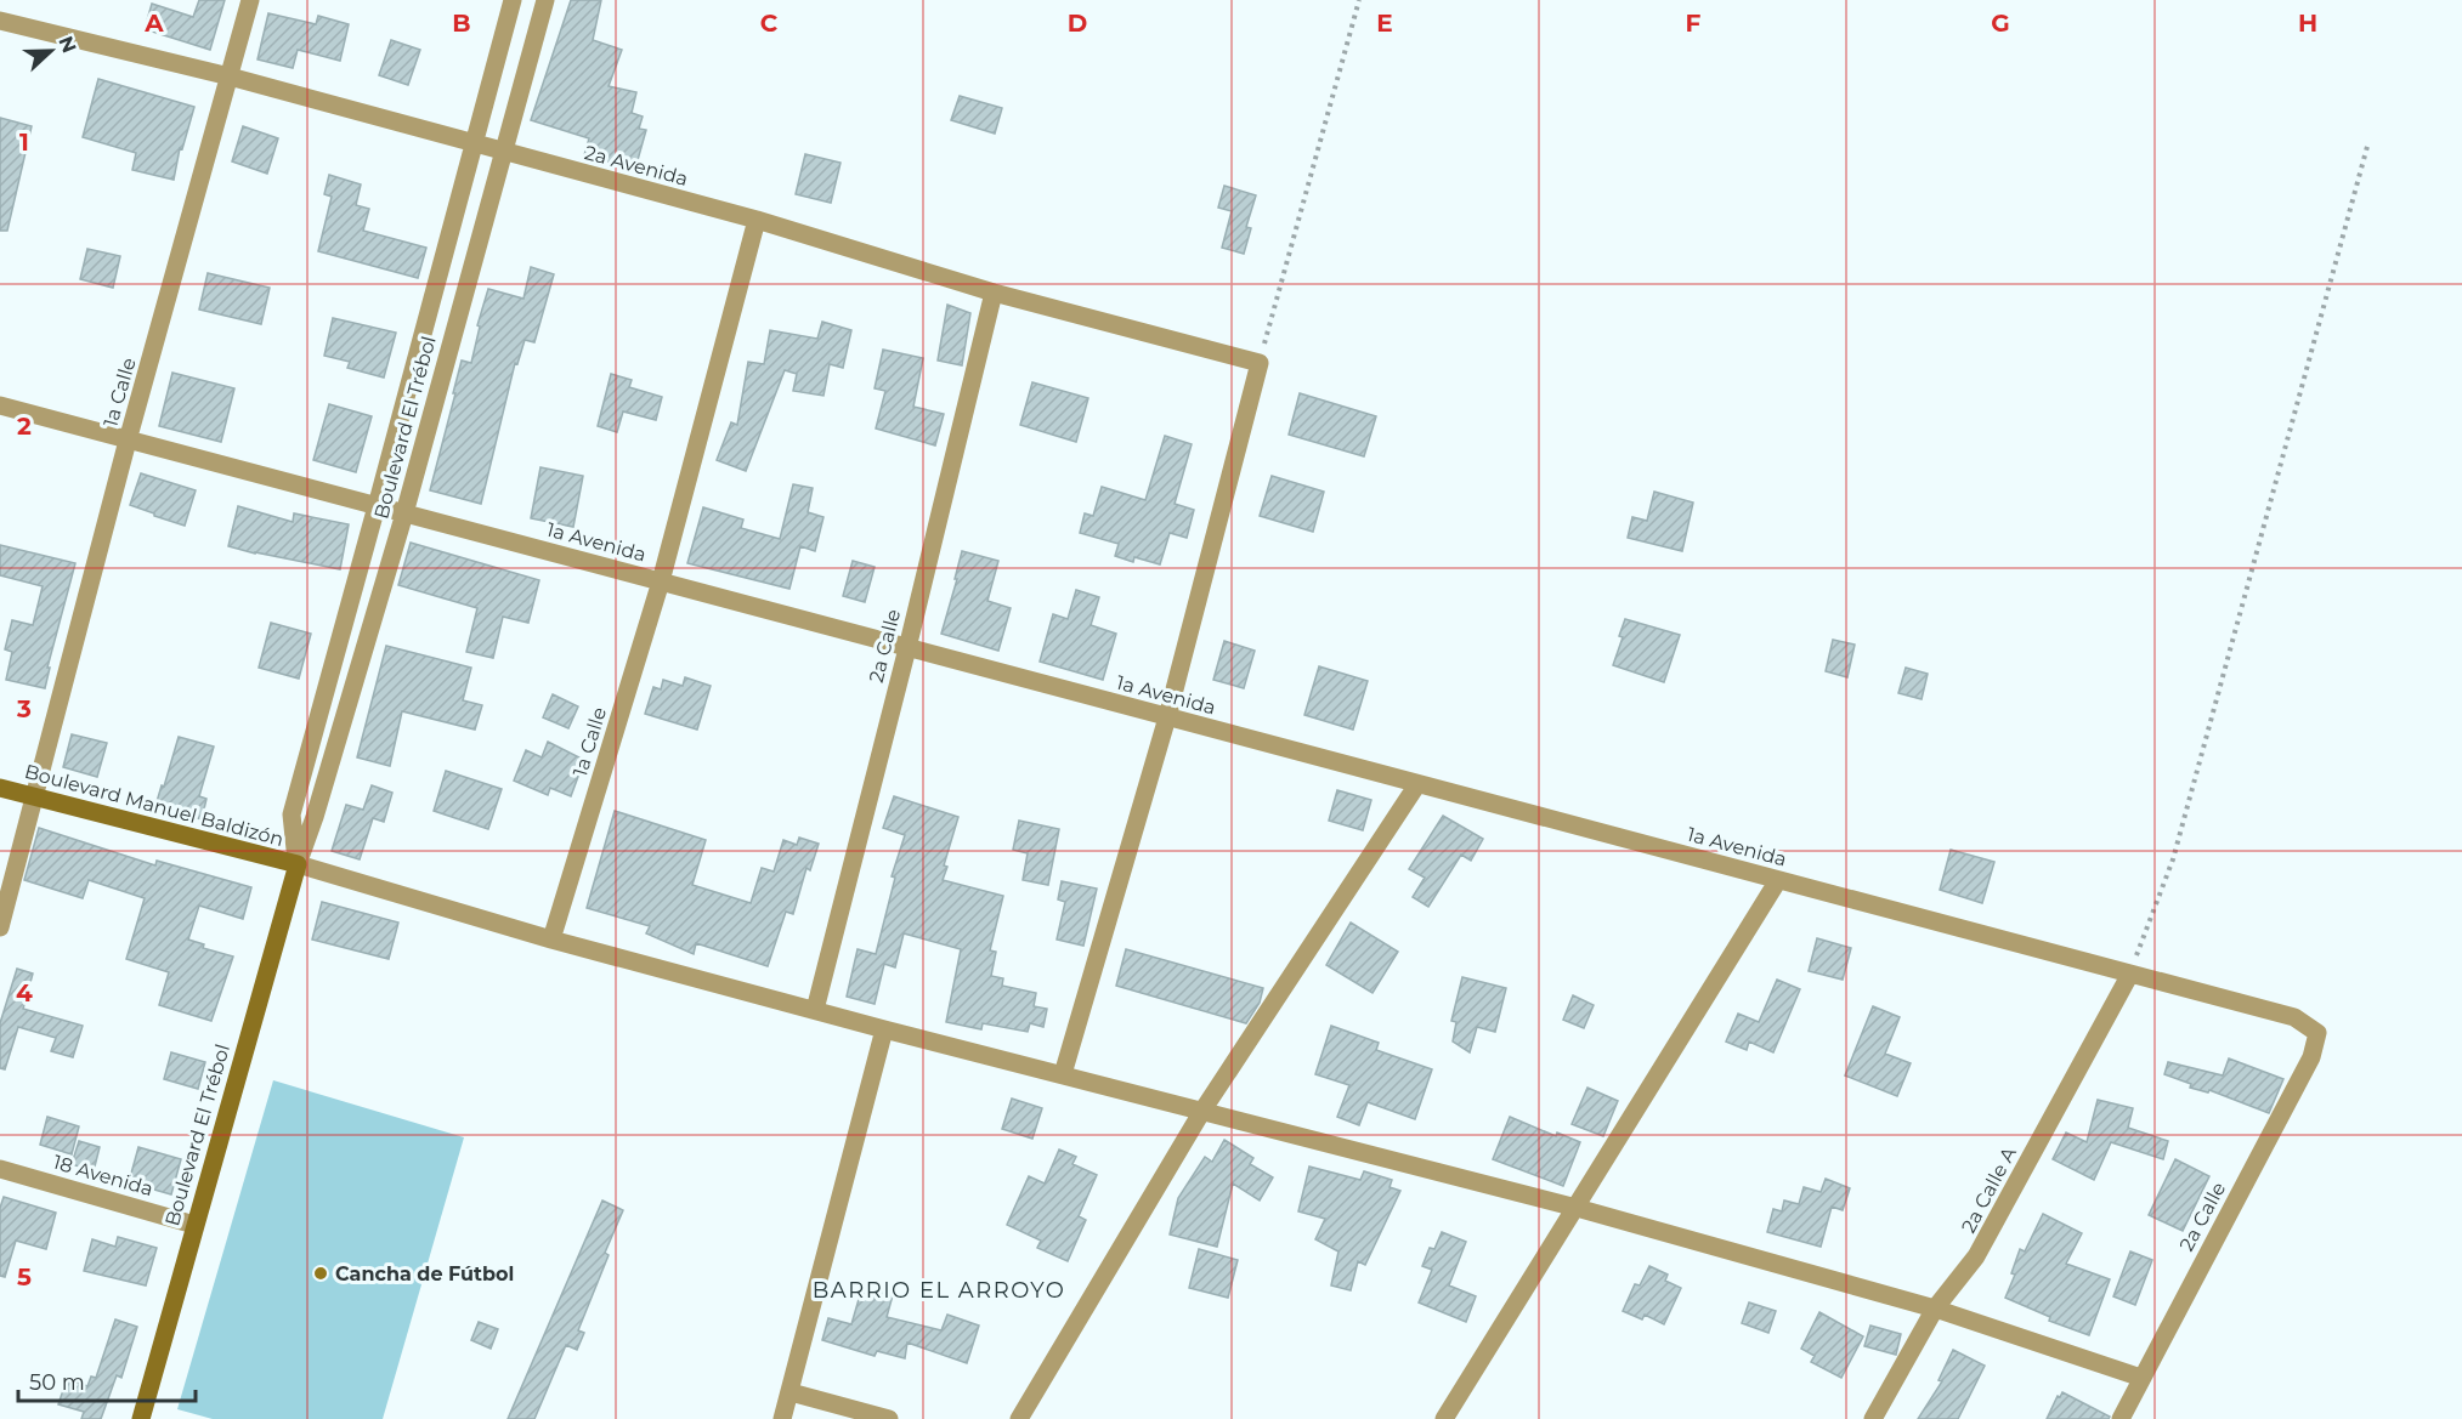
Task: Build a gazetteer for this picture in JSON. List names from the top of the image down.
{
  "streets": {
    "main road": ["Boulevard El Trébol", "Boulevard Manuel Baldizón"],
    "street": [
      "2a Avenida",
      "1a Calle",
      "1a Avenida",
      "2a Calle",
      "18 Avenida",
      "2a Calle A"
    ]
  },
  "crossings": [
    ["2a Avenida", "1a Calle"],
    ["2a Avenida", "Boulevard El Trébol"],
    ["2a Avenida", "2a Calle"],
    ["1a Calle", "1a Avenida"],
    ["1a Calle", "Boulevard Manuel Baldizón"],
    ["Boulevard El Trébol", "1a Avenida"],
    ["Boulevard El Trébol", "Boulevard Manuel Baldizón"],
    ["Boulevard El Trébol", "18 Avenida"],
    ["1a Avenida", "2a Calle"],
    ["1a Avenida", "2a Calle A"]
  ],
  "districts": ["BARRIO EL ARROYO"],
  "places": ["Cancha de Fútbol"],
  "scale_bar": "50 m",
  "north": "right",
  "grid": {
    "columns": [
      "A",
      "B",
      "C",
      "D",
      "E",
      "F",
      "G",
      "H"
    ],
    "rows": [
      "1",
      "2",
      "3",
      "4",
      "5"
    ]
  }
}
